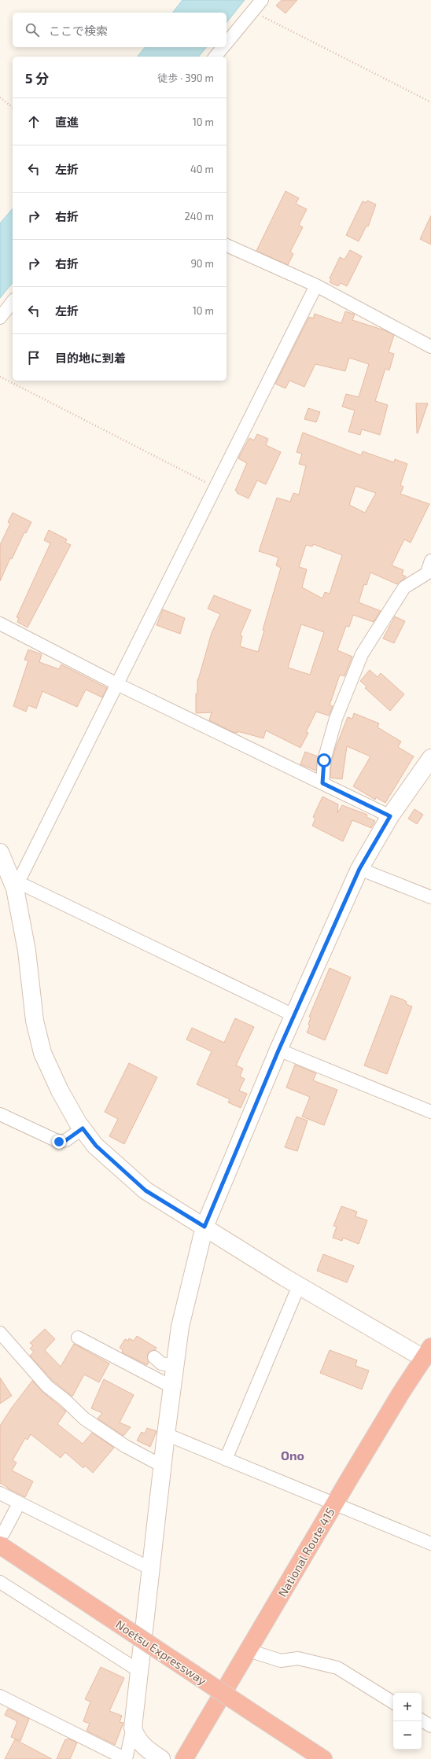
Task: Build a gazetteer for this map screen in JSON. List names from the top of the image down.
{
  "streets": {
    "highway": ["National Route 415", "Noetsu Expressway"]
  },
  "districts": ["Ono"],
  "page": {
    "search": "ここで検索",
    "heading": ["5 分", "徒歩 · 390 m"],
    "list": [
      ["直進", "10 m"],
      ["左折", "40 m"],
      ["右折", "240 m"],
      ["右折", "90 m"],
      ["左折", "10 m"],
      "目的地に到着"
    ],
    "map_buttons": ["+", "−"]
  }
}
